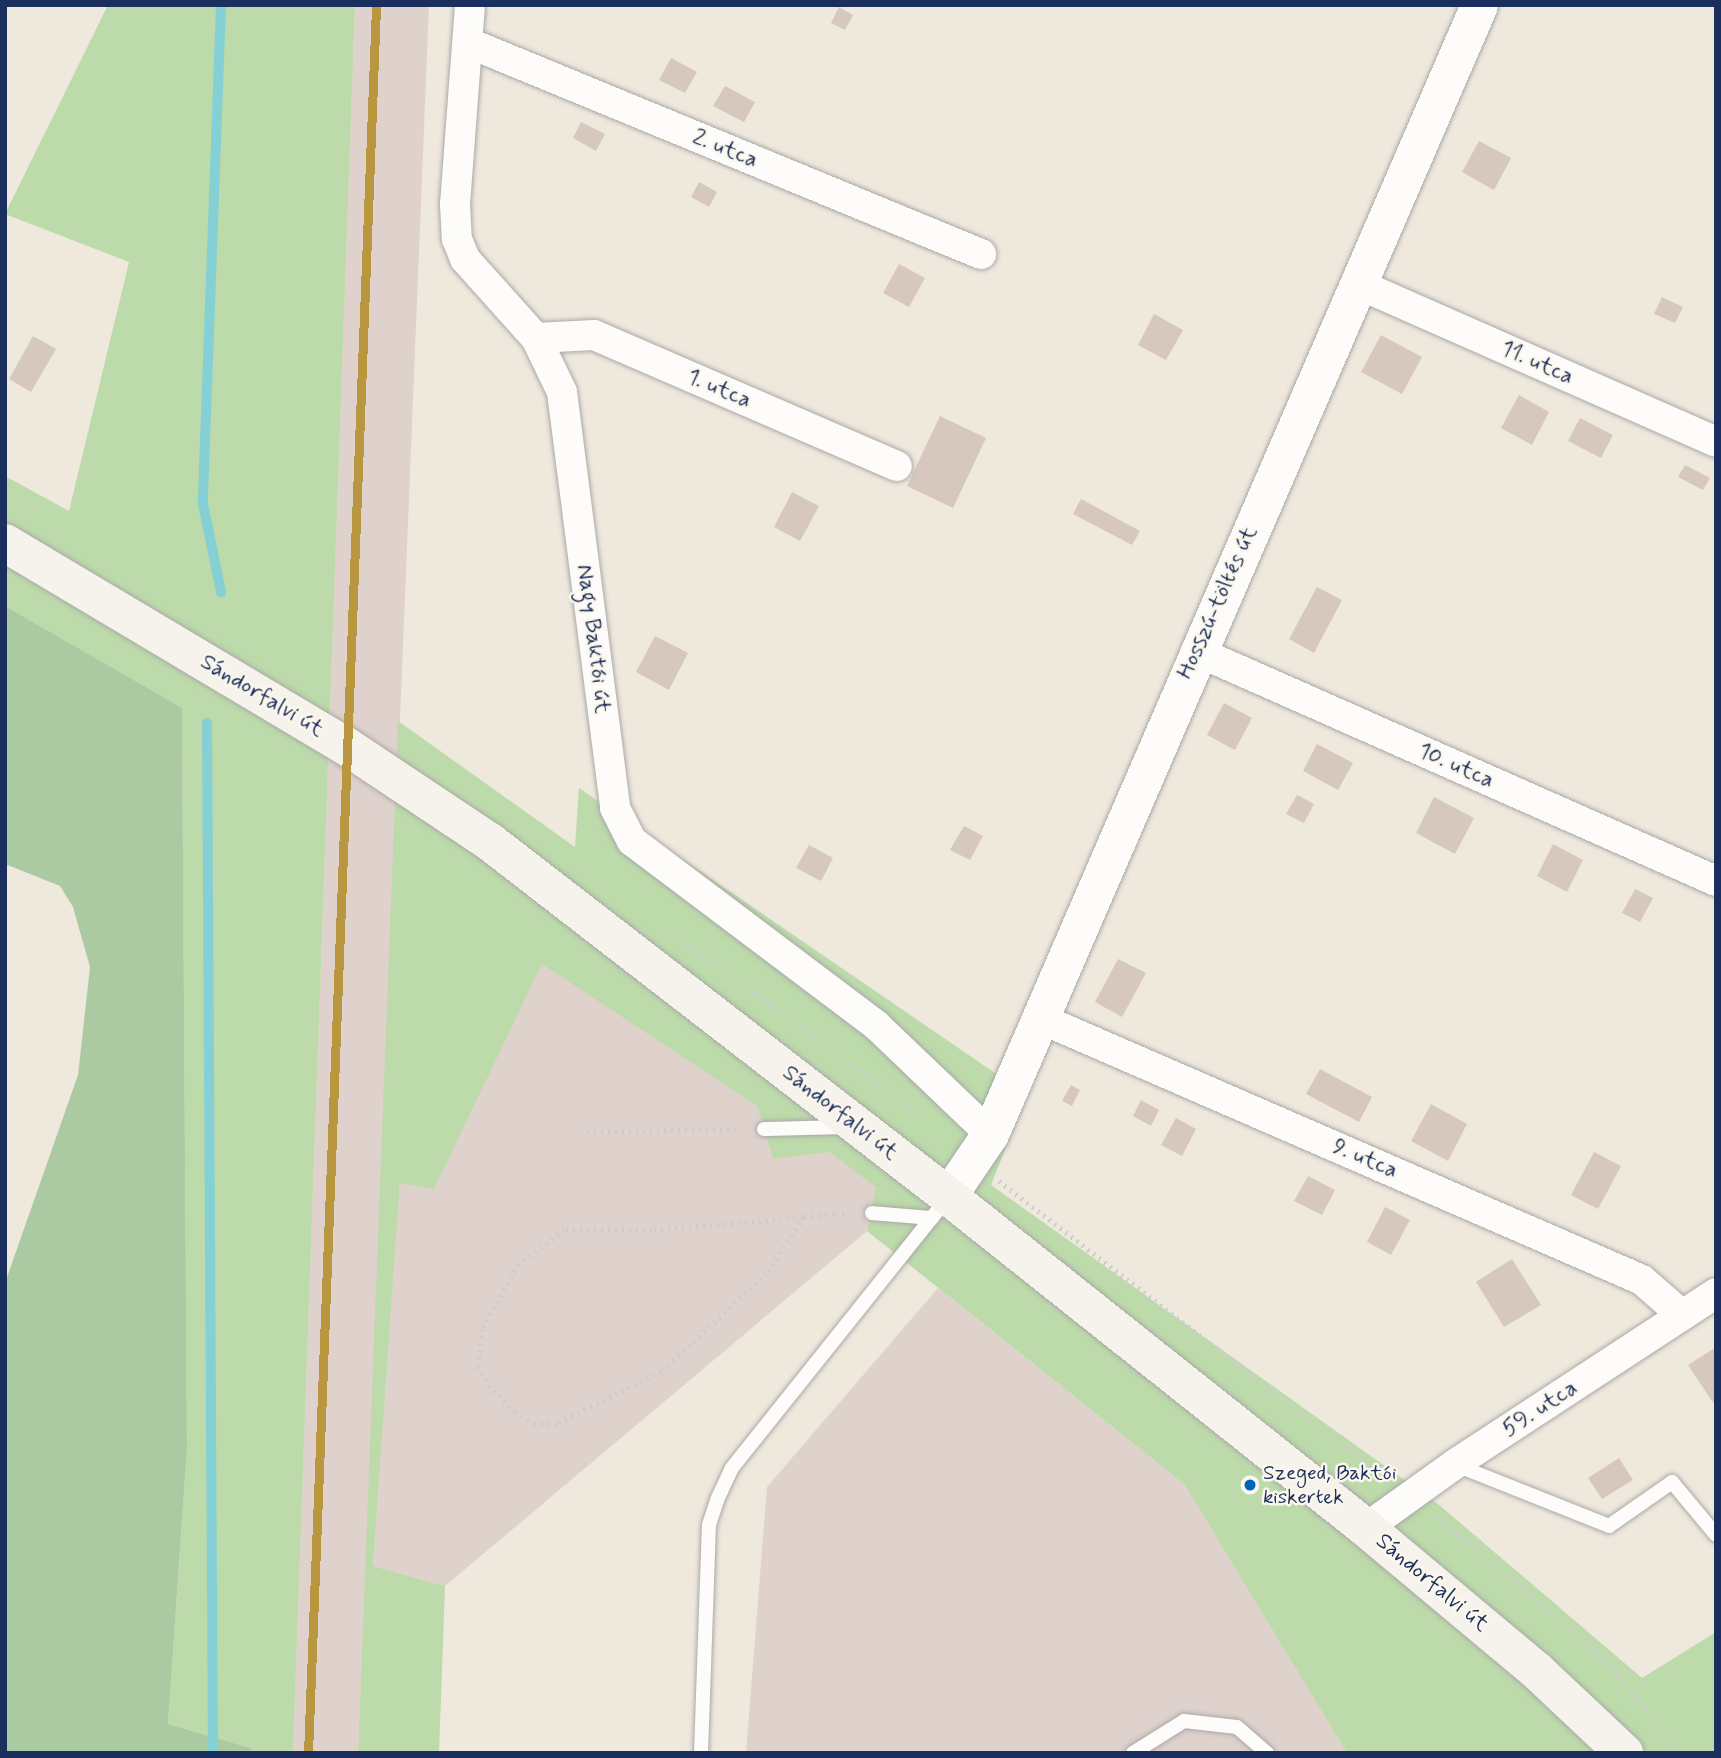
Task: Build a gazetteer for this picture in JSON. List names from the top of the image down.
{
  "streets": {
    "main road": ["Sándorfalvi út"],
    "street": [
      "2. utca",
      "11. utca",
      "1. utca",
      "Hosszú-töltés út",
      "Nagy Baktói út",
      "10. utca",
      "9. utca",
      "59. utca"
    ]
  },
  "crossings": [
    ["2. utca", "Nagy Baktói út"],
    ["11. utca", "Hosszú-töltés út"],
    ["1. utca", "Nagy Baktói út"],
    ["Hosszú-töltés út", "Nagy Baktói út"],
    ["Hosszú-töltés út", "Sándorfalvi út"],
    ["Hosszú-töltés út", "10. utca"],
    ["Hosszú-töltés út", "9. utca"],
    ["Sándorfalvi út", "59. utca"],
    ["9. utca", "59. utca"]
  ],
  "places": ["Szeged, Baktói kiskertek"]
}
